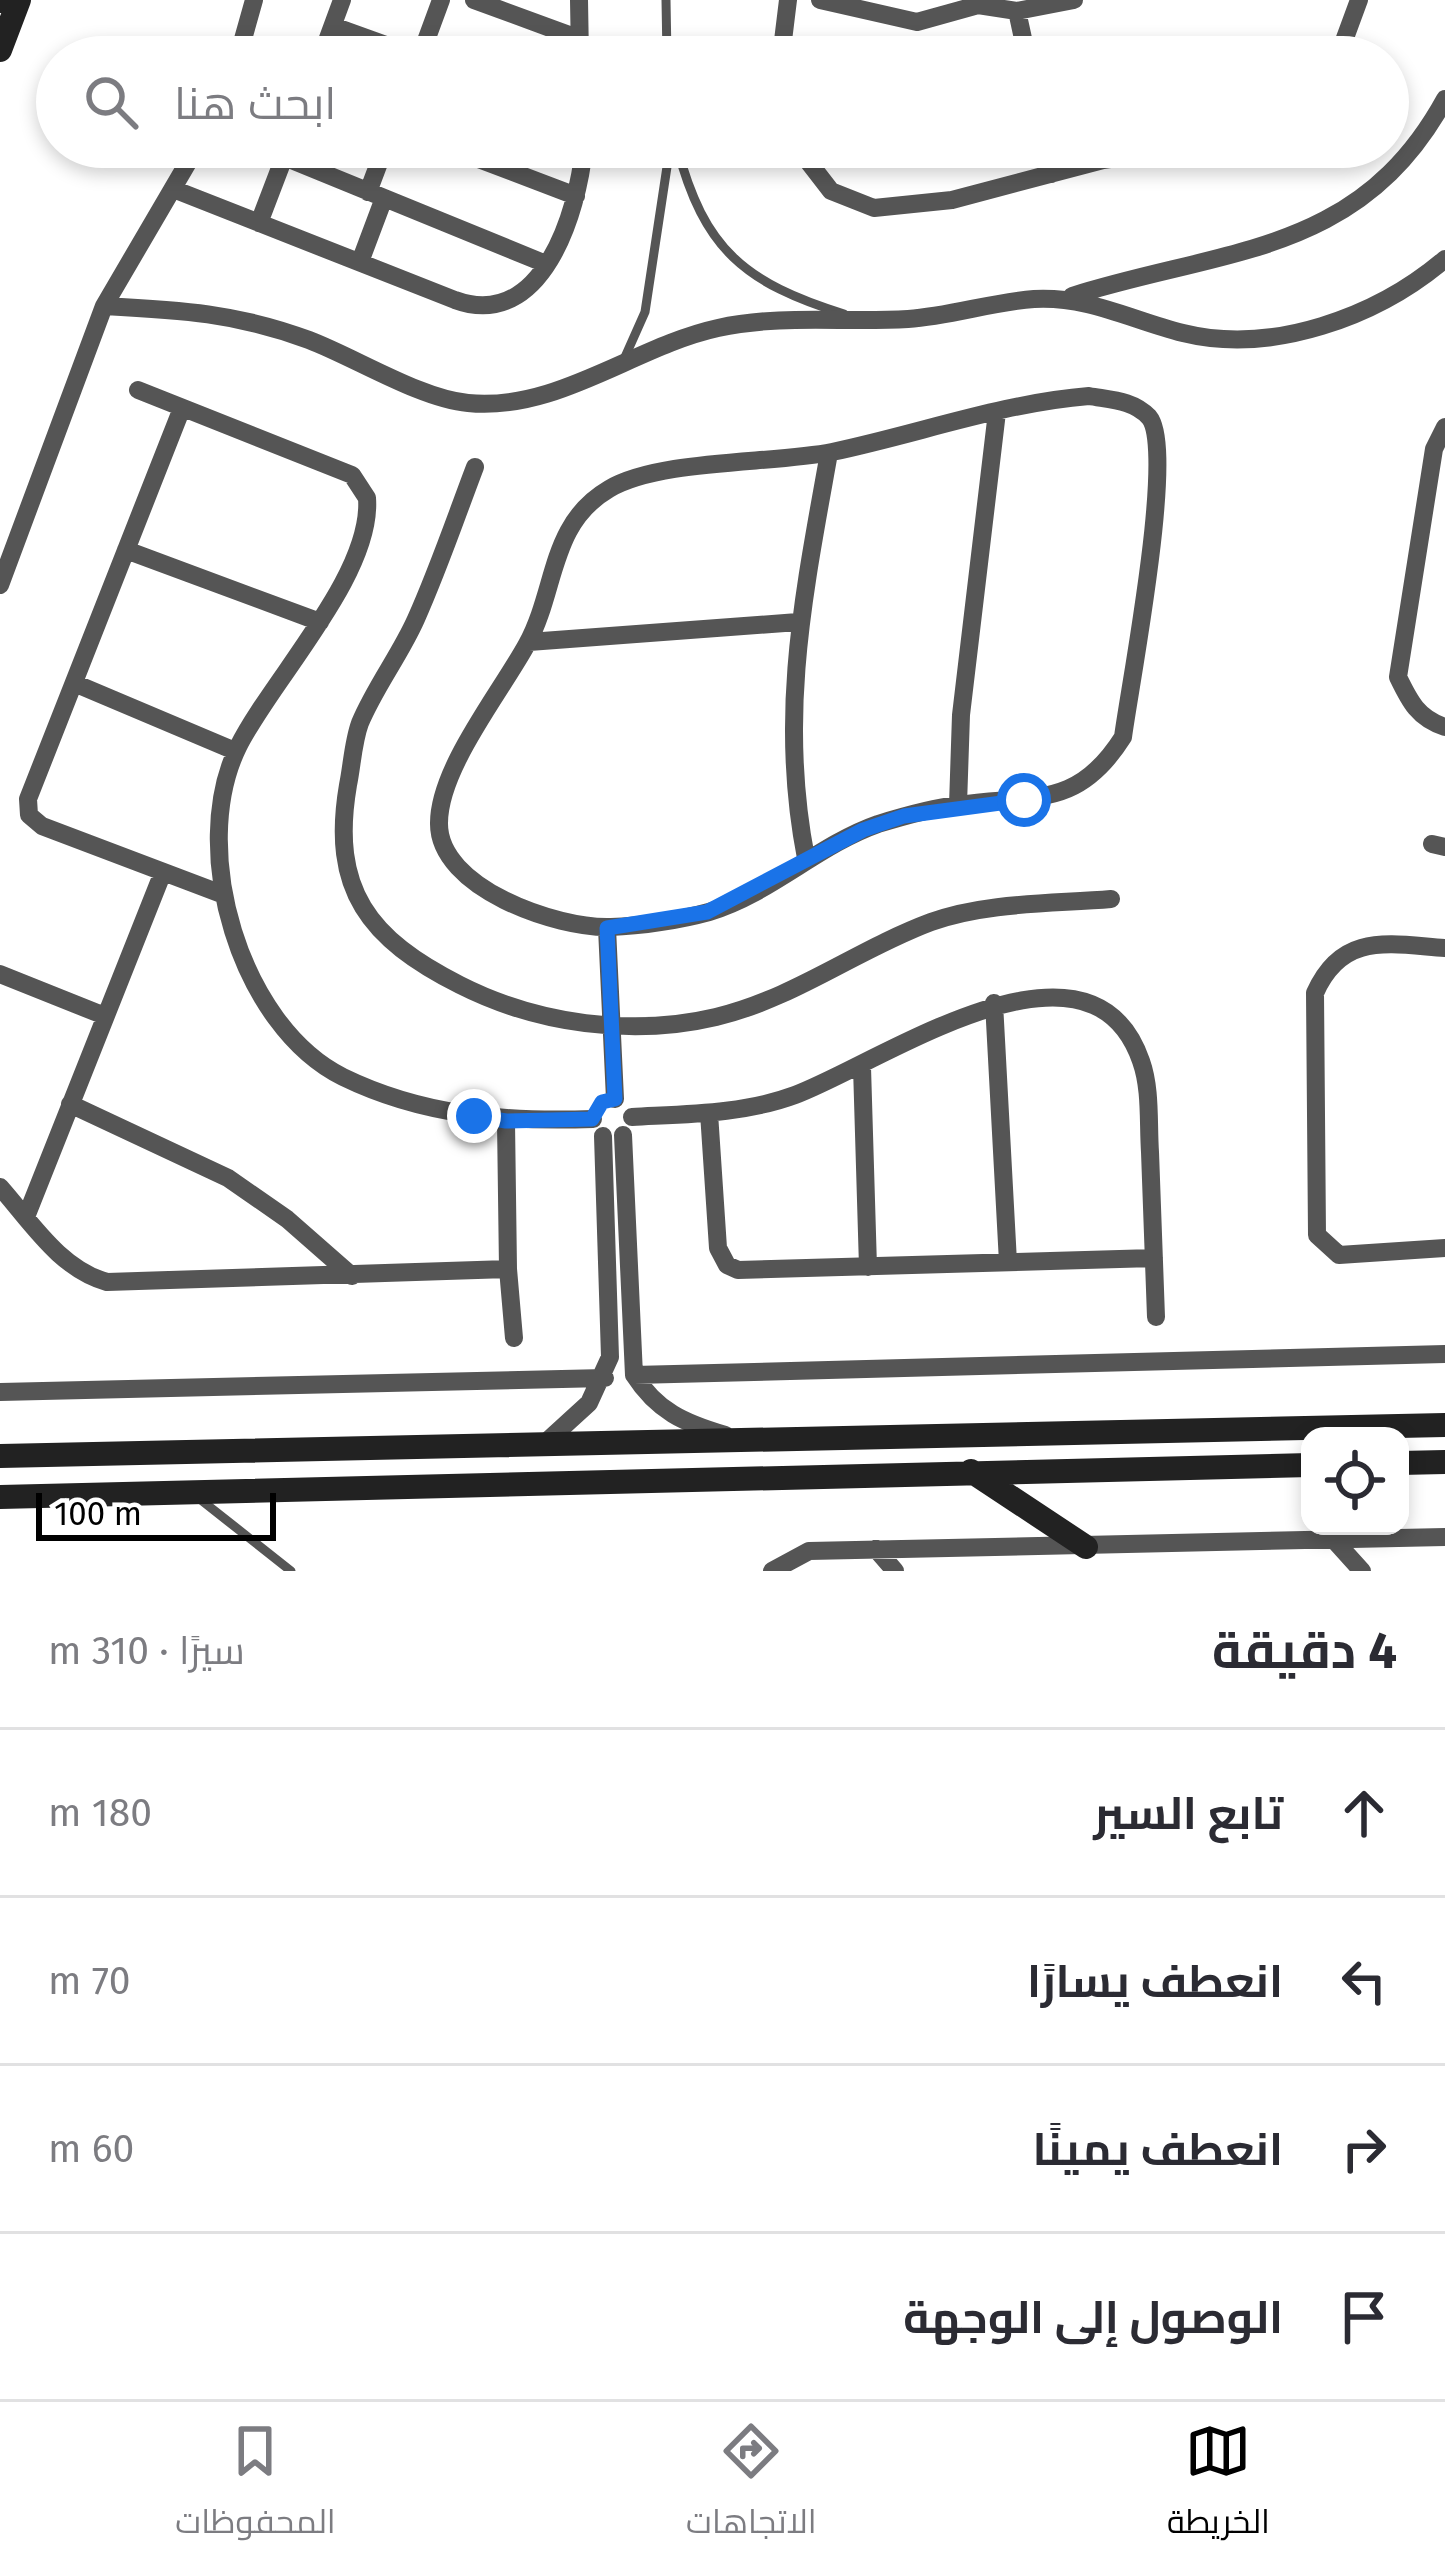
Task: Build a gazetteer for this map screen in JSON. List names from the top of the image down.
{
  "scale_bar": "100 m",
  "page": {
    "search": "ابحث هنا",
    "scale": "100 m",
    "heading": ["4 دقيقة", "سيرًا · 310 m"],
    "list": [
      ["تابع السير", "180 m"],
      ["انعطف يسارًا", "70 m"],
      ["انعطف يمينًا", "60 m"],
      "الوصول إلى الوجهة"
    ],
    "nav": ["الخريطة", "الاتجاهات", "المحفوظات"]
  }
}
